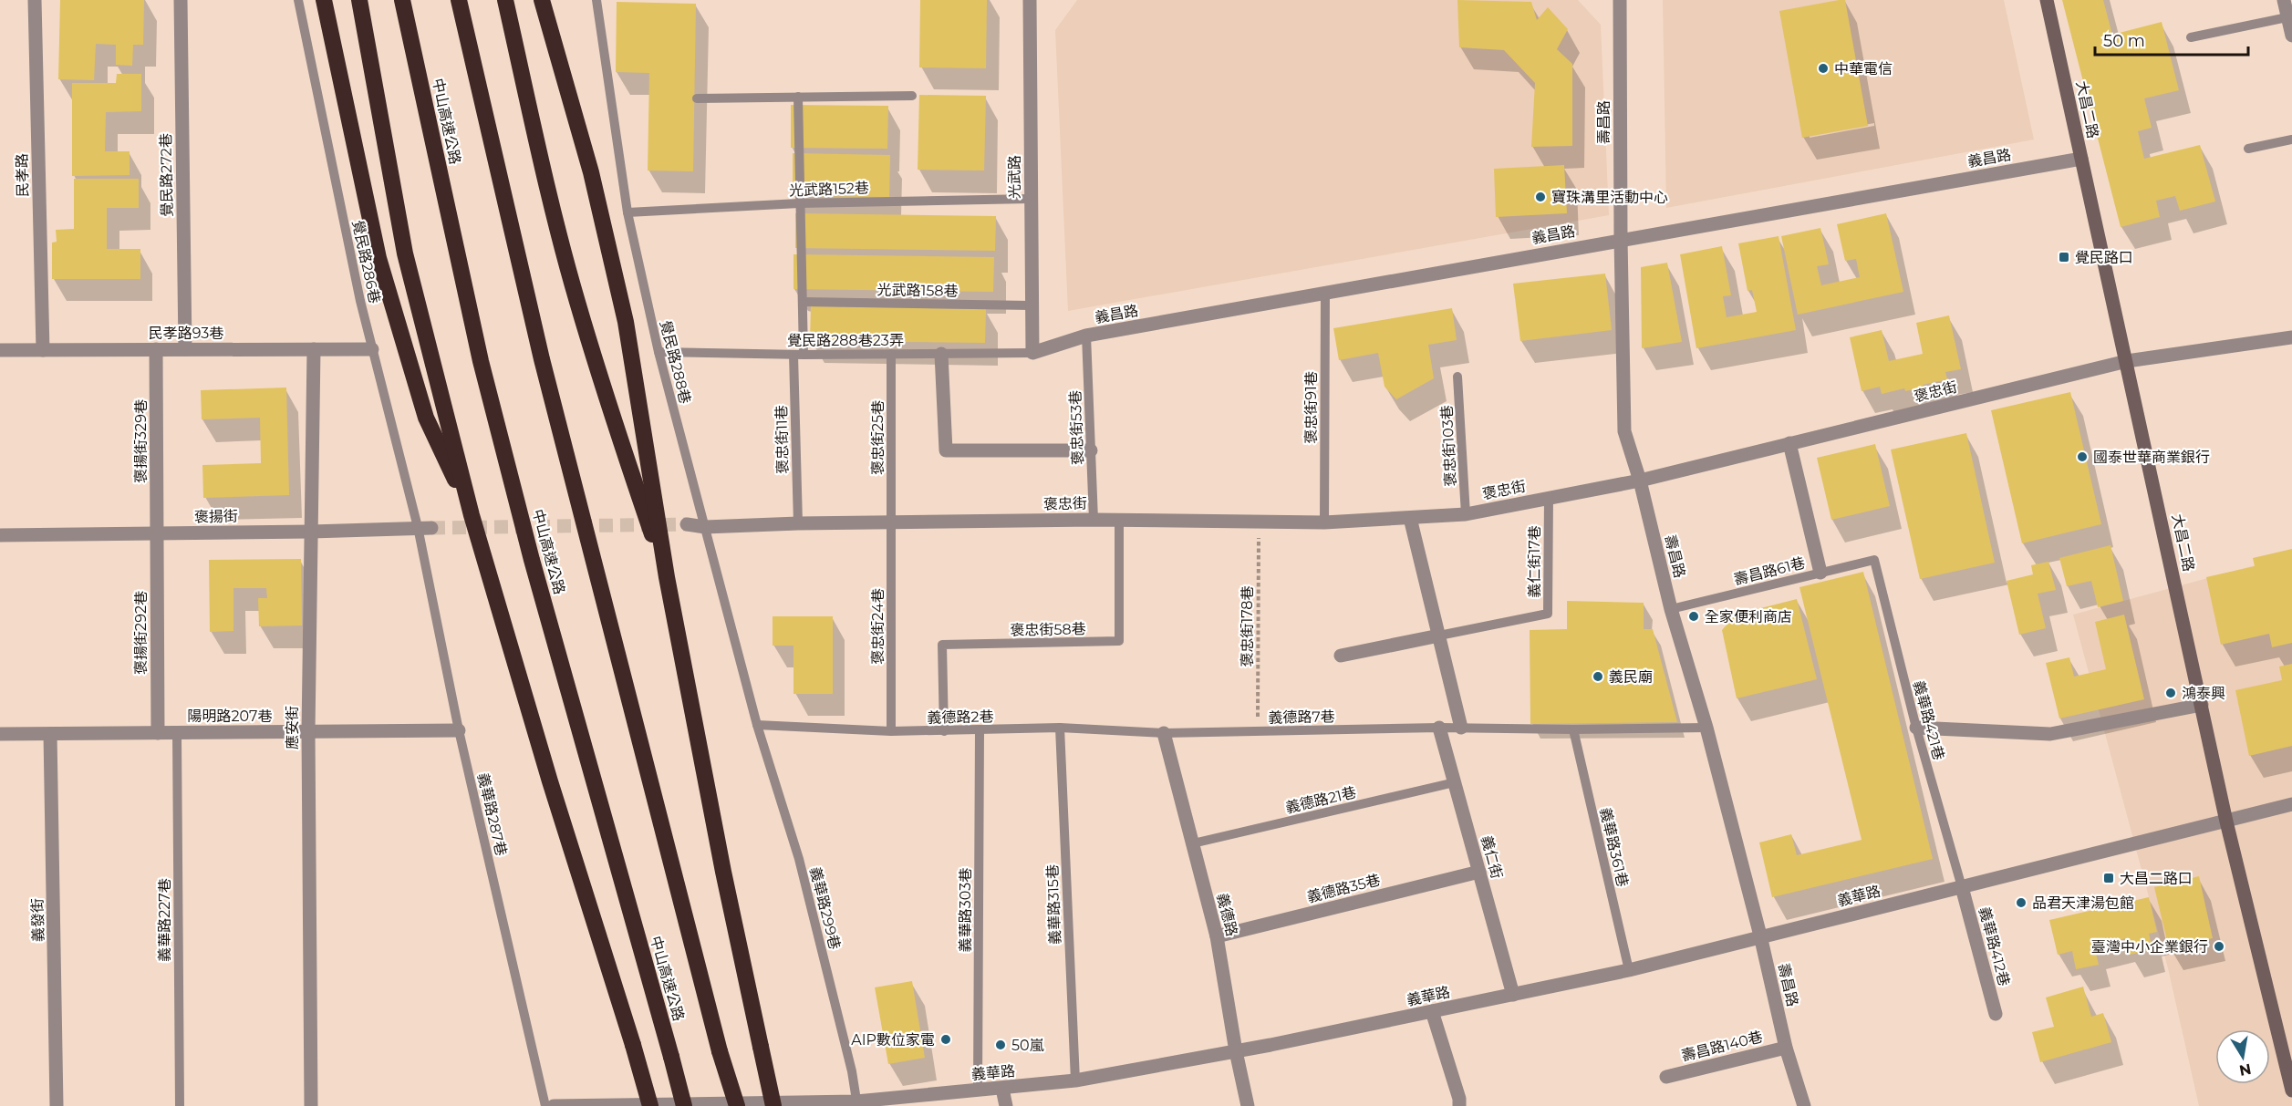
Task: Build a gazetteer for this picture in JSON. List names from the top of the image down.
{
  "streets": {
    "highway": ["中山高速公路"],
    "street": [
      "大昌二路",
      "壽昌路",
      "義昌路",
      "民孝路",
      "覺民路272巷",
      "光武路",
      "民孝路93巷",
      "褒忠街",
      "褒揚街329巷",
      "褒揚街",
      "褒揚街292巷",
      "陽明路207巷",
      "應安街",
      "義仁街",
      "義德路35巷",
      "義華路",
      "義德路",
      "義發街",
      "義華路412巷",
      "壽昌路140巷"
    ],
    "lane": [
      "光武路152巷",
      "覺民路286巷",
      "光武路158巷",
      "覺民路288巷23弄",
      "覺民路288巷",
      "褒忠街91巷",
      "褒忠街53巷",
      "褒忠街25巷",
      "褒忠街11巷",
      "褒忠街103巷",
      "義仁街17巷",
      "壽昌路61巷",
      "褒忠街24巷",
      "褒忠街58巷",
      "義德路2巷",
      "義德路7巷",
      "義華路421巷",
      "義德路21巷",
      "義華路287巷",
      "義華路361巷",
      "義華路315巷",
      "義華路299巷",
      "義華路303巷",
      "義華路227巷"
    ],
    "path": ["褒忠街178巷"]
  },
  "crossings": [
    ["大昌二路", "義昌路"],
    ["大昌二路", "褒忠街"],
    ["大昌二路", "義華路"],
    ["壽昌路", "義昌路"],
    ["壽昌路", "褒忠街"],
    ["壽昌路", "壽昌路61巷"],
    ["壽昌路", "義華路"],
    ["壽昌路", "壽昌路140巷"],
    ["義昌路", "光武路"],
    ["義昌路", "覺民路288巷23弄"],
    ["義昌路", "褒忠街91巷"],
    ["義昌路", "褒忠街53巷"],
    ["民孝路", "民孝路93巷"],
    ["覺民路272巷", "民孝路93巷"],
    ["光武路", "光武路152巷"],
    ["光武路", "光武路158巷"],
    ["光武路", "覺民路288巷23弄"],
    ["光武路152巷", "覺民路288巷"],
    ["光武路152巷", "褒忠街11巷"],
    ["覺民路286巷", "民孝路93巷"],
    ["覺民路286巷", "褒揚街"],
    ["覺民路286巷", "義華路287巷"],
    ["光武路158巷", "褒忠街11巷"],
    ["民孝路93巷", "褒揚街329巷"],
    ["民孝路93巷", "應安街"],
    ["覺民路288巷23弄", "覺民路288巷"],
    ["覺民路288巷23弄", "褒忠街25巷"],
    ["覺民路288巷23弄", "褒忠街11巷"],
    ["覺民路288巷", "褒忠街"],
    ["覺民路288巷", "義德路2巷"],
    ["覺民路288巷", "義華路299巷"],
    ["褒忠街", "褒忠街91巷"],
    ["褒忠街", "褒忠街53巷"],
    ["褒忠街", "褒忠街25巷"],
    ["褒忠街", "褒忠街11巷"],
    ["褒忠街", "褒忠街103巷"],
    ["褒忠街", "義仁街17巷"],
    ["褒忠街", "褒忠街24巷"],
    ["褒忠街", "褒忠街178巷"],
    ["褒忠街", "褒忠街58巷"],
    ["褒忠街25巷", "褒忠街24巷"],
    ["褒揚街329巷", "褒揚街"],
    ["褒揚街329巷", "褒揚街292巷"],
    ["褒揚街", "褒揚街292巷"],
    ["褒揚街", "應安街"],
    ["褒揚街", "義華路287巷"],
    ["壽昌路61巷", "義華路421巷"],
    ["褒忠街24巷", "義德路2巷"],
    ["褒忠街178巷", "義德路7巷"],
    ["褒忠街58巷", "義德路2巷"],
    ["褒揚街292巷", "陽明路207巷"],
    ["陽明路207巷", "應安街"],
    ["陽明路207巷", "義華路287巷"],
    ["陽明路207巷", "義發街"],
    ["陽明路207巷", "義華路227巷"],
    ["義德路2巷", "義德路7巷"],
    ["義德路2巷", "義華路315巷"],
    ["義德路2巷", "義華路299巷"],
    ["義德路2巷", "義華路303巷"],
    ["義德路2巷", "義德路"],
    ["義德路7巷", "義仁街"],
    ["義德路7巷", "義德路"],
    ["義華路421巷", "義華路"],
    ["義華路421巷", "義華路412巷"],
    ["義德路21巷", "義仁街"],
    ["義德路21巷", "義德路"],
    ["義華路361巷", "義華路"],
    ["義仁街", "義德路35巷"],
    ["義仁街", "義華路"],
    ["義德路35巷", "義德路"],
    ["義華路", "義華路315巷"],
    ["義華路", "義華路299巷"],
    ["義華路", "義華路303巷"],
    ["義華路", "義德路"],
    ["義華路", "義華路412巷"]
  ],
  "places": {
    "other": [
      "中華電信",
      "寶珠溝里活動中心",
      "國泰世華商業銀行",
      "全家便利商店",
      "義民廟",
      "鴻泰興",
      "品君天津湯包館",
      "臺灣中小企業銀行",
      "AIP數位家電",
      "50嵐"
    ],
    "transit": ["覺民路口", "大昌二路口"]
  },
  "scale_bar": "50 m",
  "north": "bottom"
}
